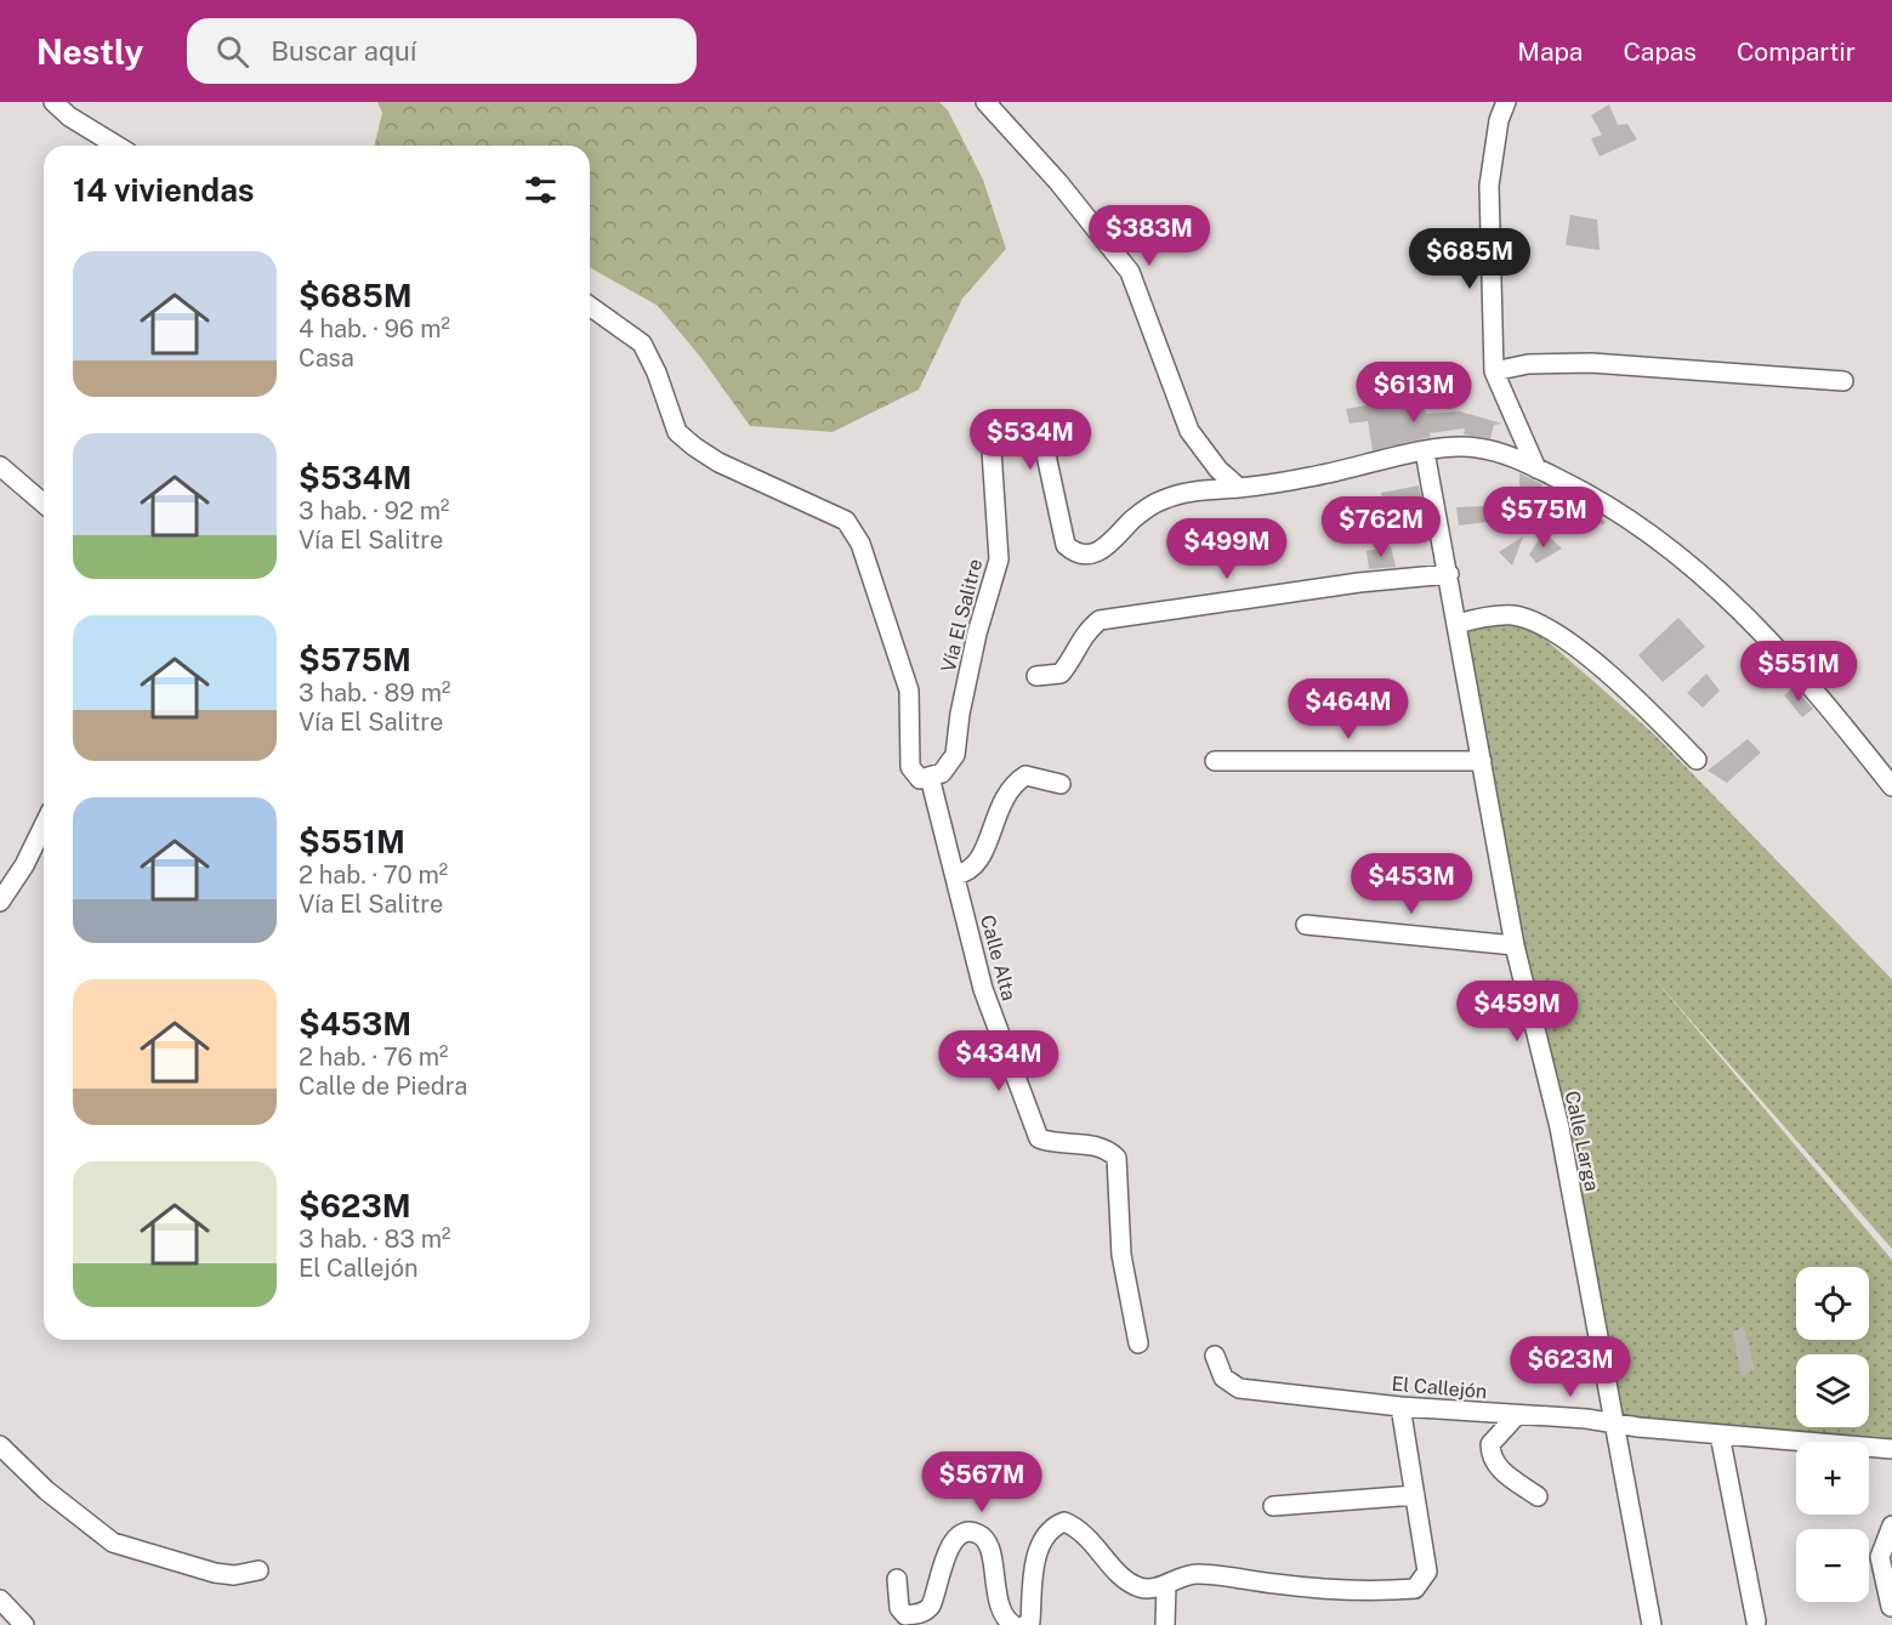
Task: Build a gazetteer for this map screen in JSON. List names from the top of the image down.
{
  "streets": {
    "street": [
      "Vía El Salitre",
      "Calle Alta",
      "Calle Larga",
      "El Callejón"
    ]
  },
  "crossings": [
    ["Vía El Salitre", "Calle Alta"],
    ["Vía El Salitre", "Calle Larga"],
    ["Calle Larga", "El Callejón"]
  ],
  "page": {
    "header": "Nestly",
    "search": "Buscar aquí",
    "nav": ["Mapa", "Capas", "Compartir"],
    "heading": "14 viviendas",
    "price": [
      "$383M",
      "$685M",
      "$613M",
      "$534M",
      "$575M",
      "$762M",
      "$499M",
      "$551M",
      "$464M",
      "$453M",
      "$459M",
      "$434M",
      "$623M",
      "$567M"
    ],
    "list": [
      {
        "name": "$685M",
        "note": "4 hab. · 96 m² · Casa"
      },
      {
        "name": "$534M",
        "note": "3 hab. · 92 m² · Vía El Salitre"
      },
      {
        "name": "$575M",
        "note": "3 hab. · 89 m² · Vía El Salitre"
      },
      {
        "name": "$551M",
        "note": "2 hab. · 70 m² · Vía El Salitre"
      },
      {
        "name": "$453M",
        "note": "2 hab. · 76 m² · Calle de Piedra"
      },
      {
        "name": "$623M",
        "note": "3 hab. · 83 m² · El Callejón"
      }
    ],
    "map_buttons": ["+", "−"]
  }
}
